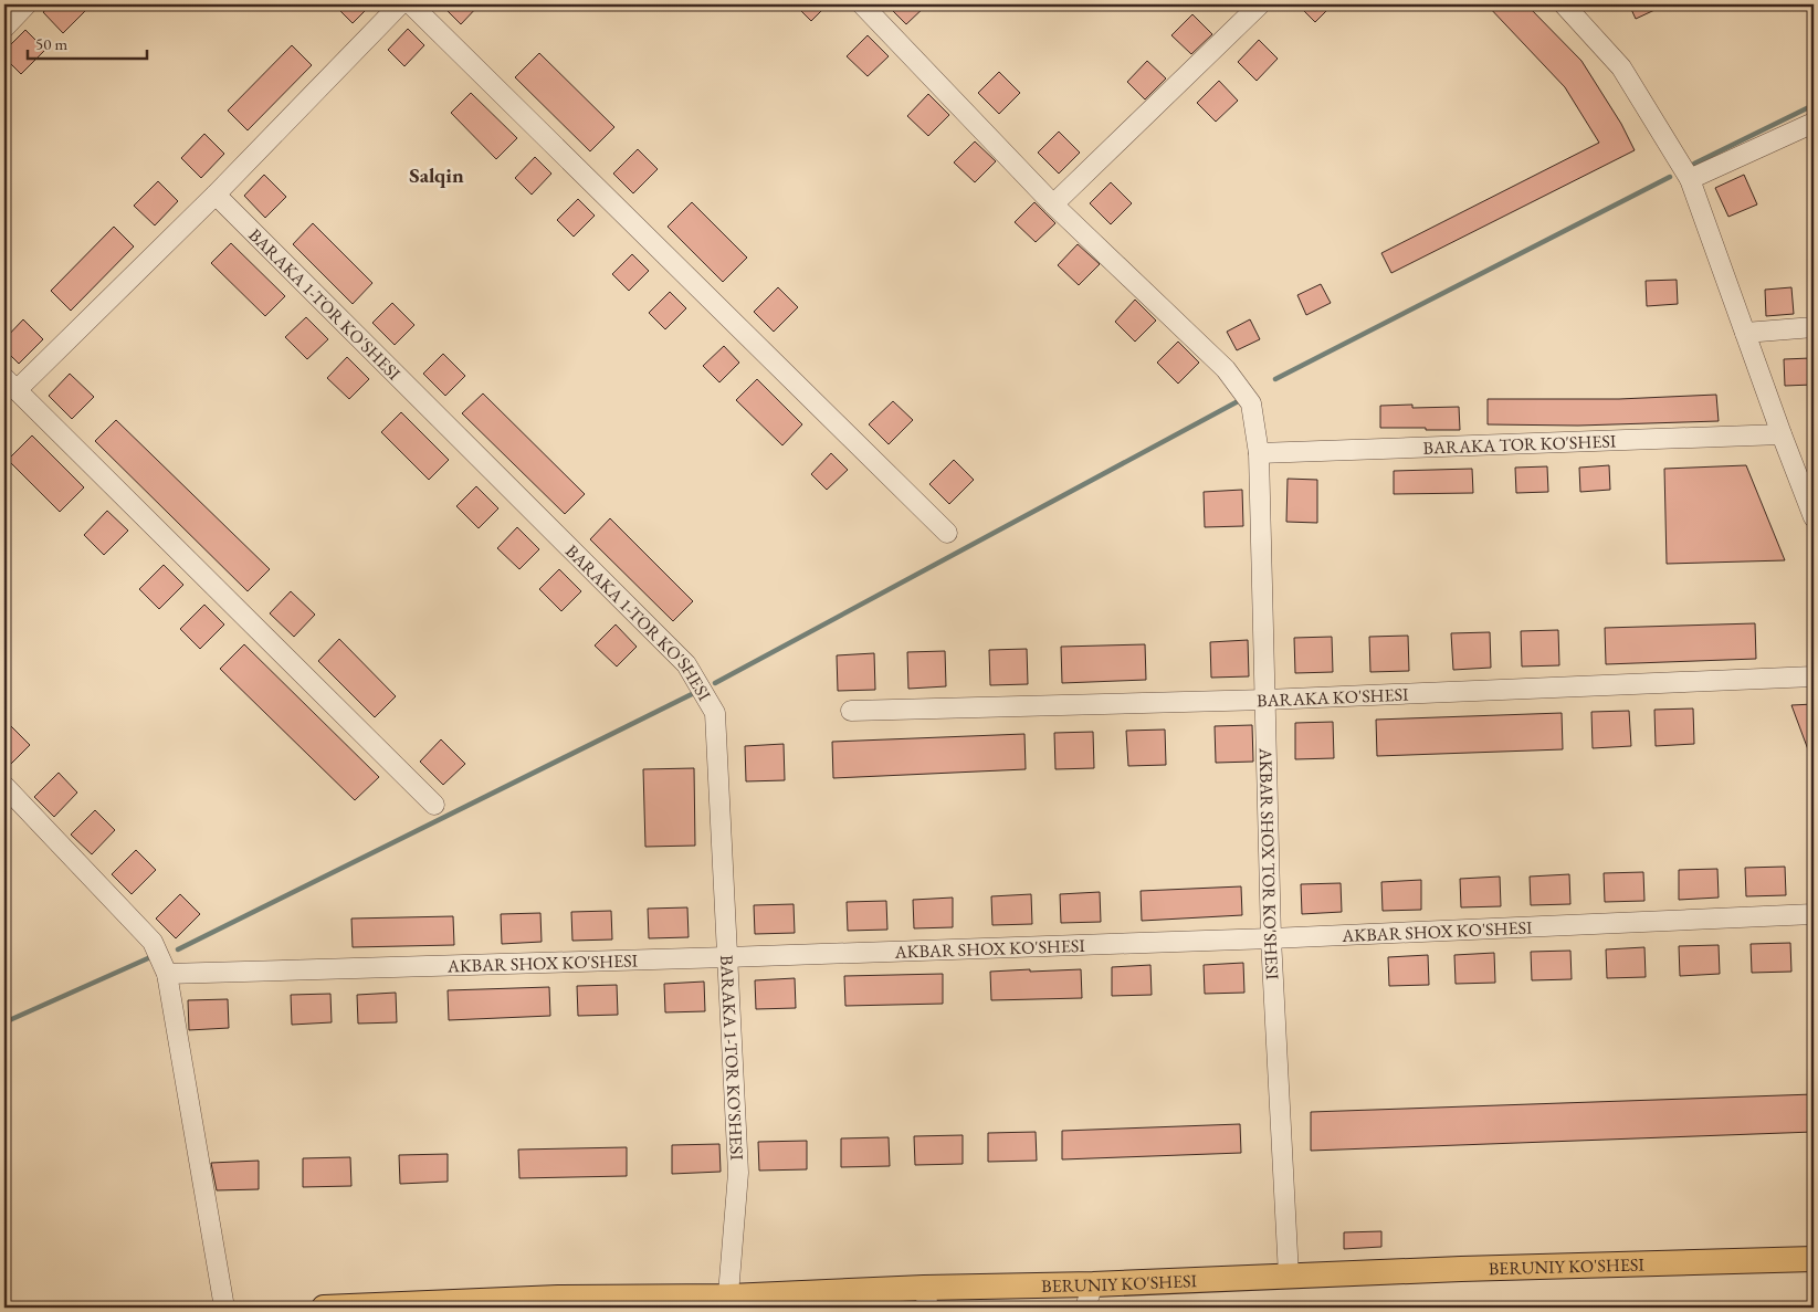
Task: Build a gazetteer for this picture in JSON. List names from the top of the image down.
{
  "streets": {
    "main road": ["BERUNIY KO'SHESI"],
    "street": [
      "BARAKA 1-TOR KO'SHESI",
      "BARAKA TOR KO'SHESI",
      "BARAKA KO'SHESI",
      "AKBAR SHOX TOR KO'SHESI",
      "AKBAR SHOX KO'SHESI"
    ]
  },
  "crossings": [
    ["BARAKA 1-TOR KO'SHESI", "AKBAR SHOX KO'SHESI"],
    ["BARAKA 1-TOR KO'SHESI", "BERUNIY KO'SHESI"],
    ["BARAKA TOR KO'SHESI", "AKBAR SHOX TOR KO'SHESI"],
    ["BARAKA KO'SHESI", "AKBAR SHOX TOR KO'SHESI"],
    ["AKBAR SHOX TOR KO'SHESI", "AKBAR SHOX KO'SHESI"],
    ["AKBAR SHOX TOR KO'SHESI", "BERUNIY KO'SHESI"]
  ],
  "districts": ["Salqin"],
  "scale_bar": "50 m"
}
